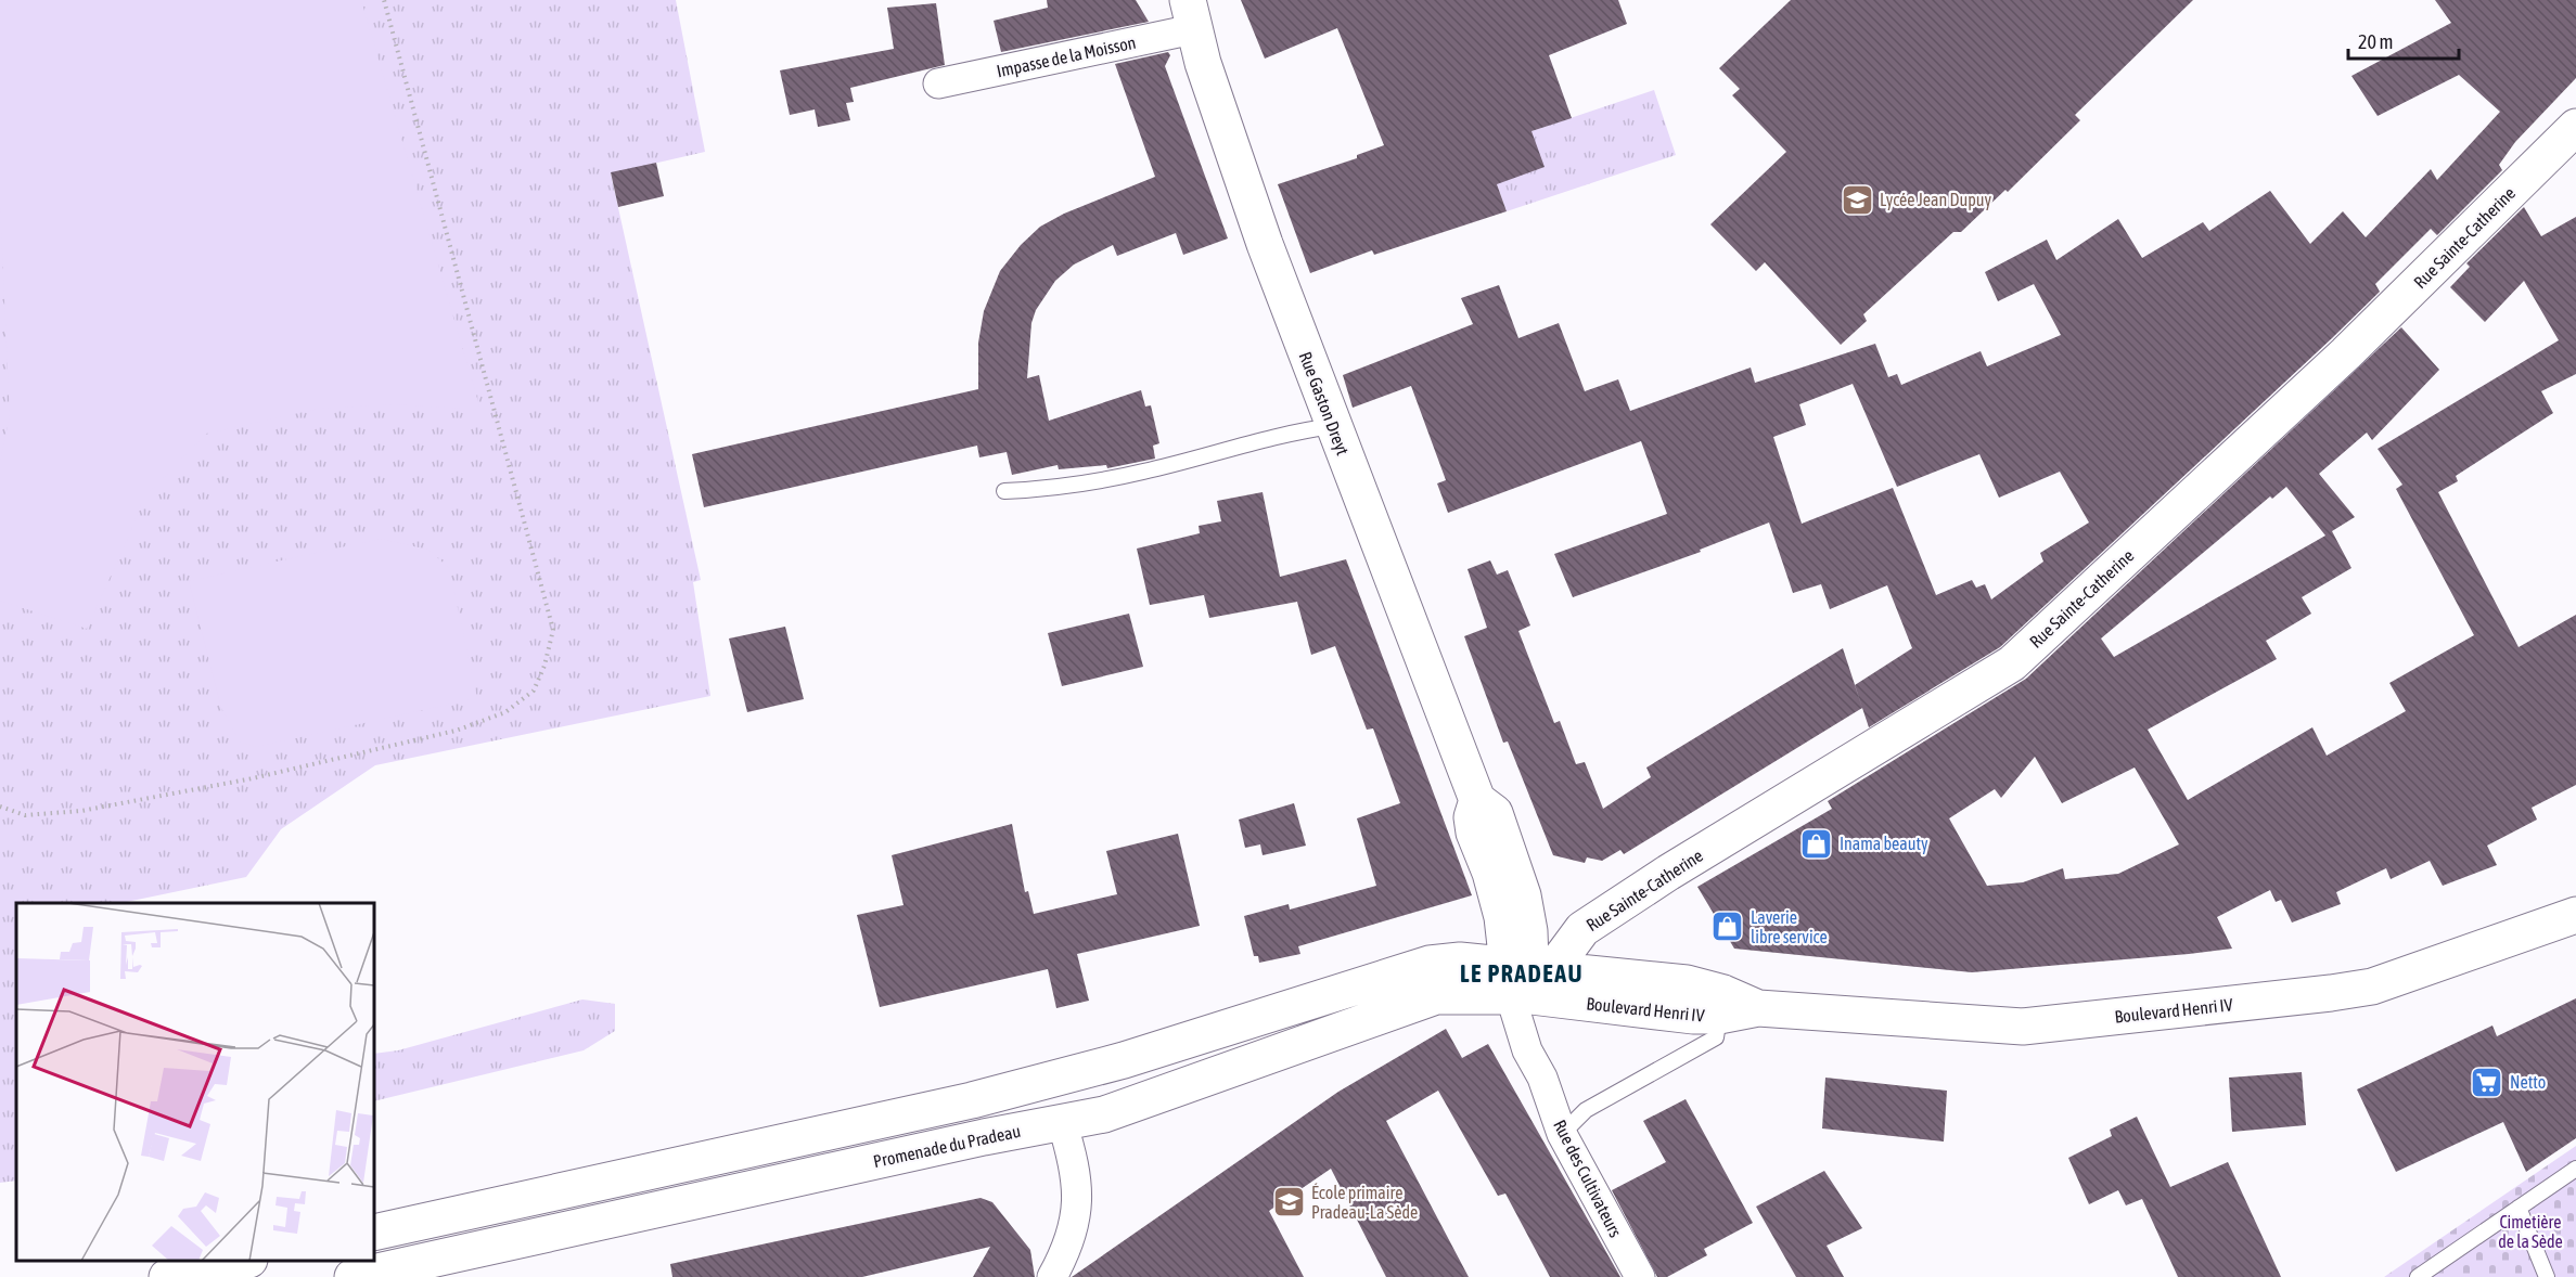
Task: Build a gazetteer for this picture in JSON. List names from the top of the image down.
{
  "streets": {
    "street": [
      "Impasse de la Moisson",
      "Rue Sainte-Catherine",
      "Rue Gaston Dreyt",
      "Boulevard Henri IV",
      "Promenade du Pradeau",
      "Rue des Cultivateurs"
    ]
  },
  "crossings": [
    ["Impasse de la Moisson", "Rue Gaston Dreyt"],
    ["Rue Sainte-Catherine", "Rue Gaston Dreyt"],
    ["Rue Sainte-Catherine", "Boulevard Henri IV"],
    ["Rue Sainte-Catherine", "Promenade du Pradeau"],
    ["Rue Sainte-Catherine", "Rue des Cultivateurs"],
    ["Rue Gaston Dreyt", "Boulevard Henri IV"],
    ["Rue Gaston Dreyt", "Promenade du Pradeau"],
    ["Rue Gaston Dreyt", "Rue des Cultivateurs"],
    ["Boulevard Henri IV", "Promenade du Pradeau"],
    ["Boulevard Henri IV", "Rue des Cultivateurs"],
    ["Promenade du Pradeau", "Rue des Cultivateurs"]
  ],
  "districts": ["LE PRADEAU"],
  "parks": ["Cimetière de la Sède"],
  "places": {
    "school or university": ["Lycée Jean Dupuy", "École primaire Pradeau-La Sède"],
    "shop": ["Inama beauty", "Laverie libre service"],
    "supermarket": ["Netto"]
  },
  "scale_bar": "20 m"
}
